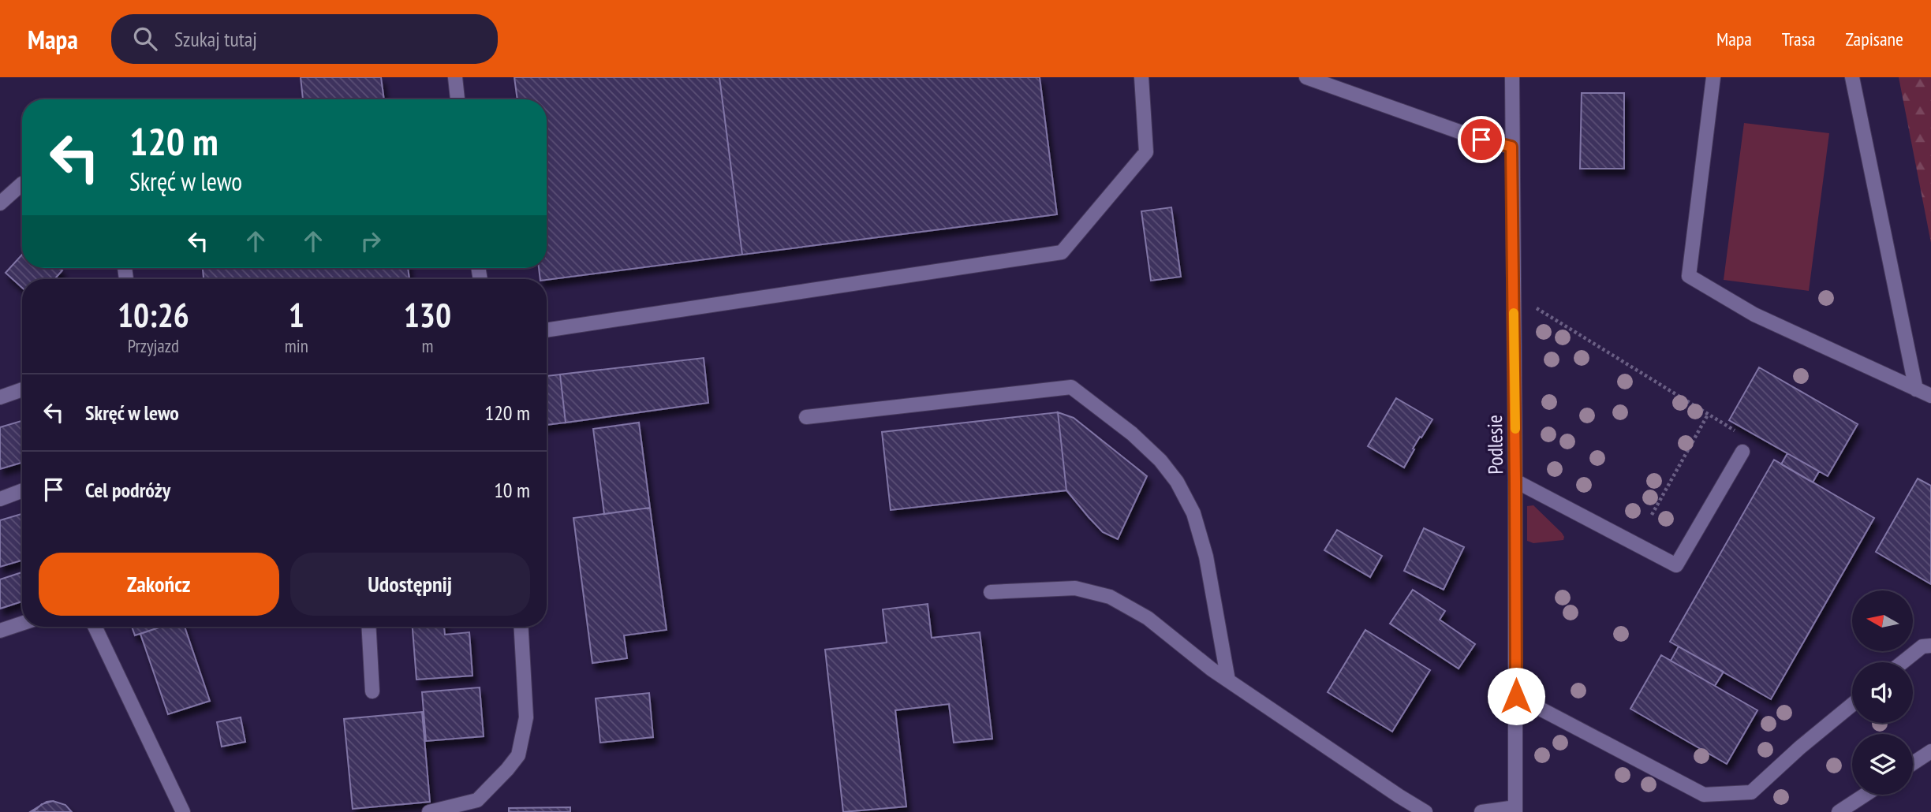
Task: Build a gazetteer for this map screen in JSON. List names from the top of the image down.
{
  "streets": {
    "street": ["Podlesie"]
  },
  "north": "left",
  "page": {
    "header": "Mapa",
    "search": "Szukaj tutaj",
    "nav": ["Mapa", "Trasa", "Zapisane"],
    "turn": ["120 m", "Skręć w lewo"],
    "eta": [
      "10:26",
      "Przyjazd",
      "1",
      "min",
      "130",
      "m"
    ],
    "list": [
      {
        "name": "Skręć w lewo",
        "value": "120 m"
      },
      {
        "name": "Cel podróży",
        "value": "10 m"
      }
    ],
    "buttons": ["Zakończ", "Udostępnij"]
  }
}
